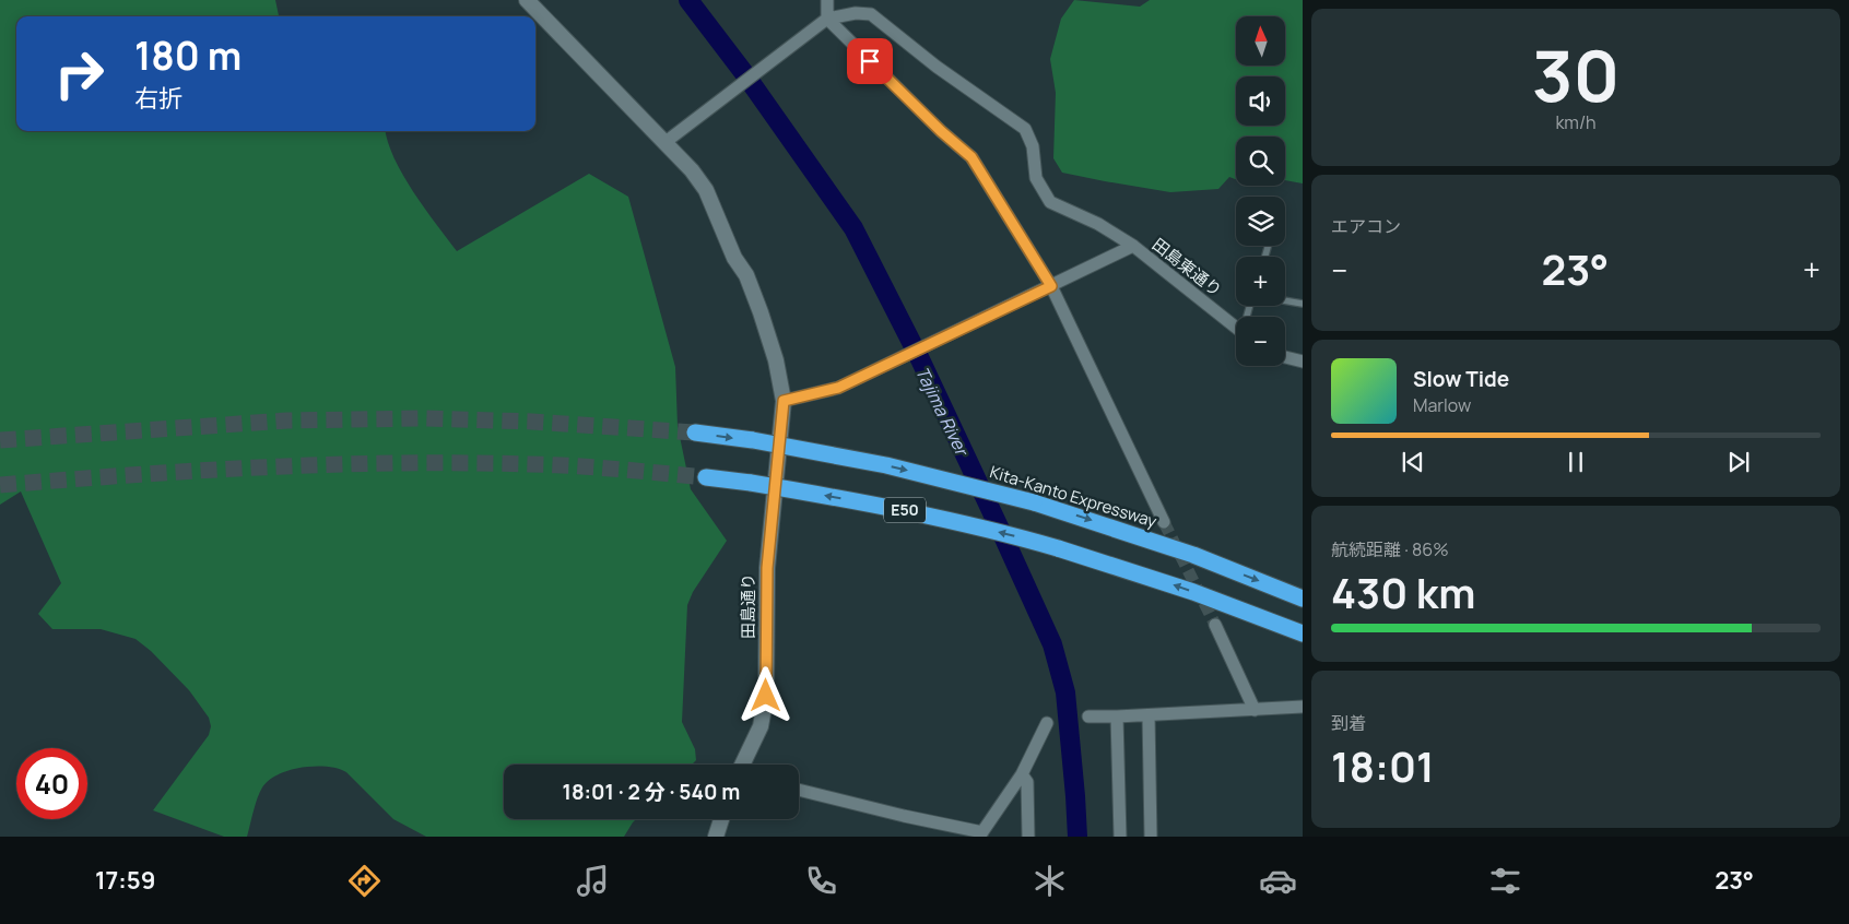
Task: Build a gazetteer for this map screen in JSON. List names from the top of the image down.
{
  "streets": {
    "highway": ["Kita-Kanto Expressway", "E50"],
    "street": ["田島東通り", "田島通り"]
  },
  "water": ["Tajima River"],
  "north": "top",
  "page": {
    "tile": [
      ["30", "km/h"],
      "エアコン",
      ["航続距離 · 86%", "430 km"],
      ["到着", "18:01"]
    ],
    "map_buttons": ["+", "−"],
    "turn": ["180 m", "右折"],
    "heat": ["−", "23°", "+"],
    "song": ["Slow Tide", "Marlow"],
    "limit": "40",
    "trip": "18:01 · 2 分 · 540 m",
    "tabs": ["17:59", "23°"]
  }
}
